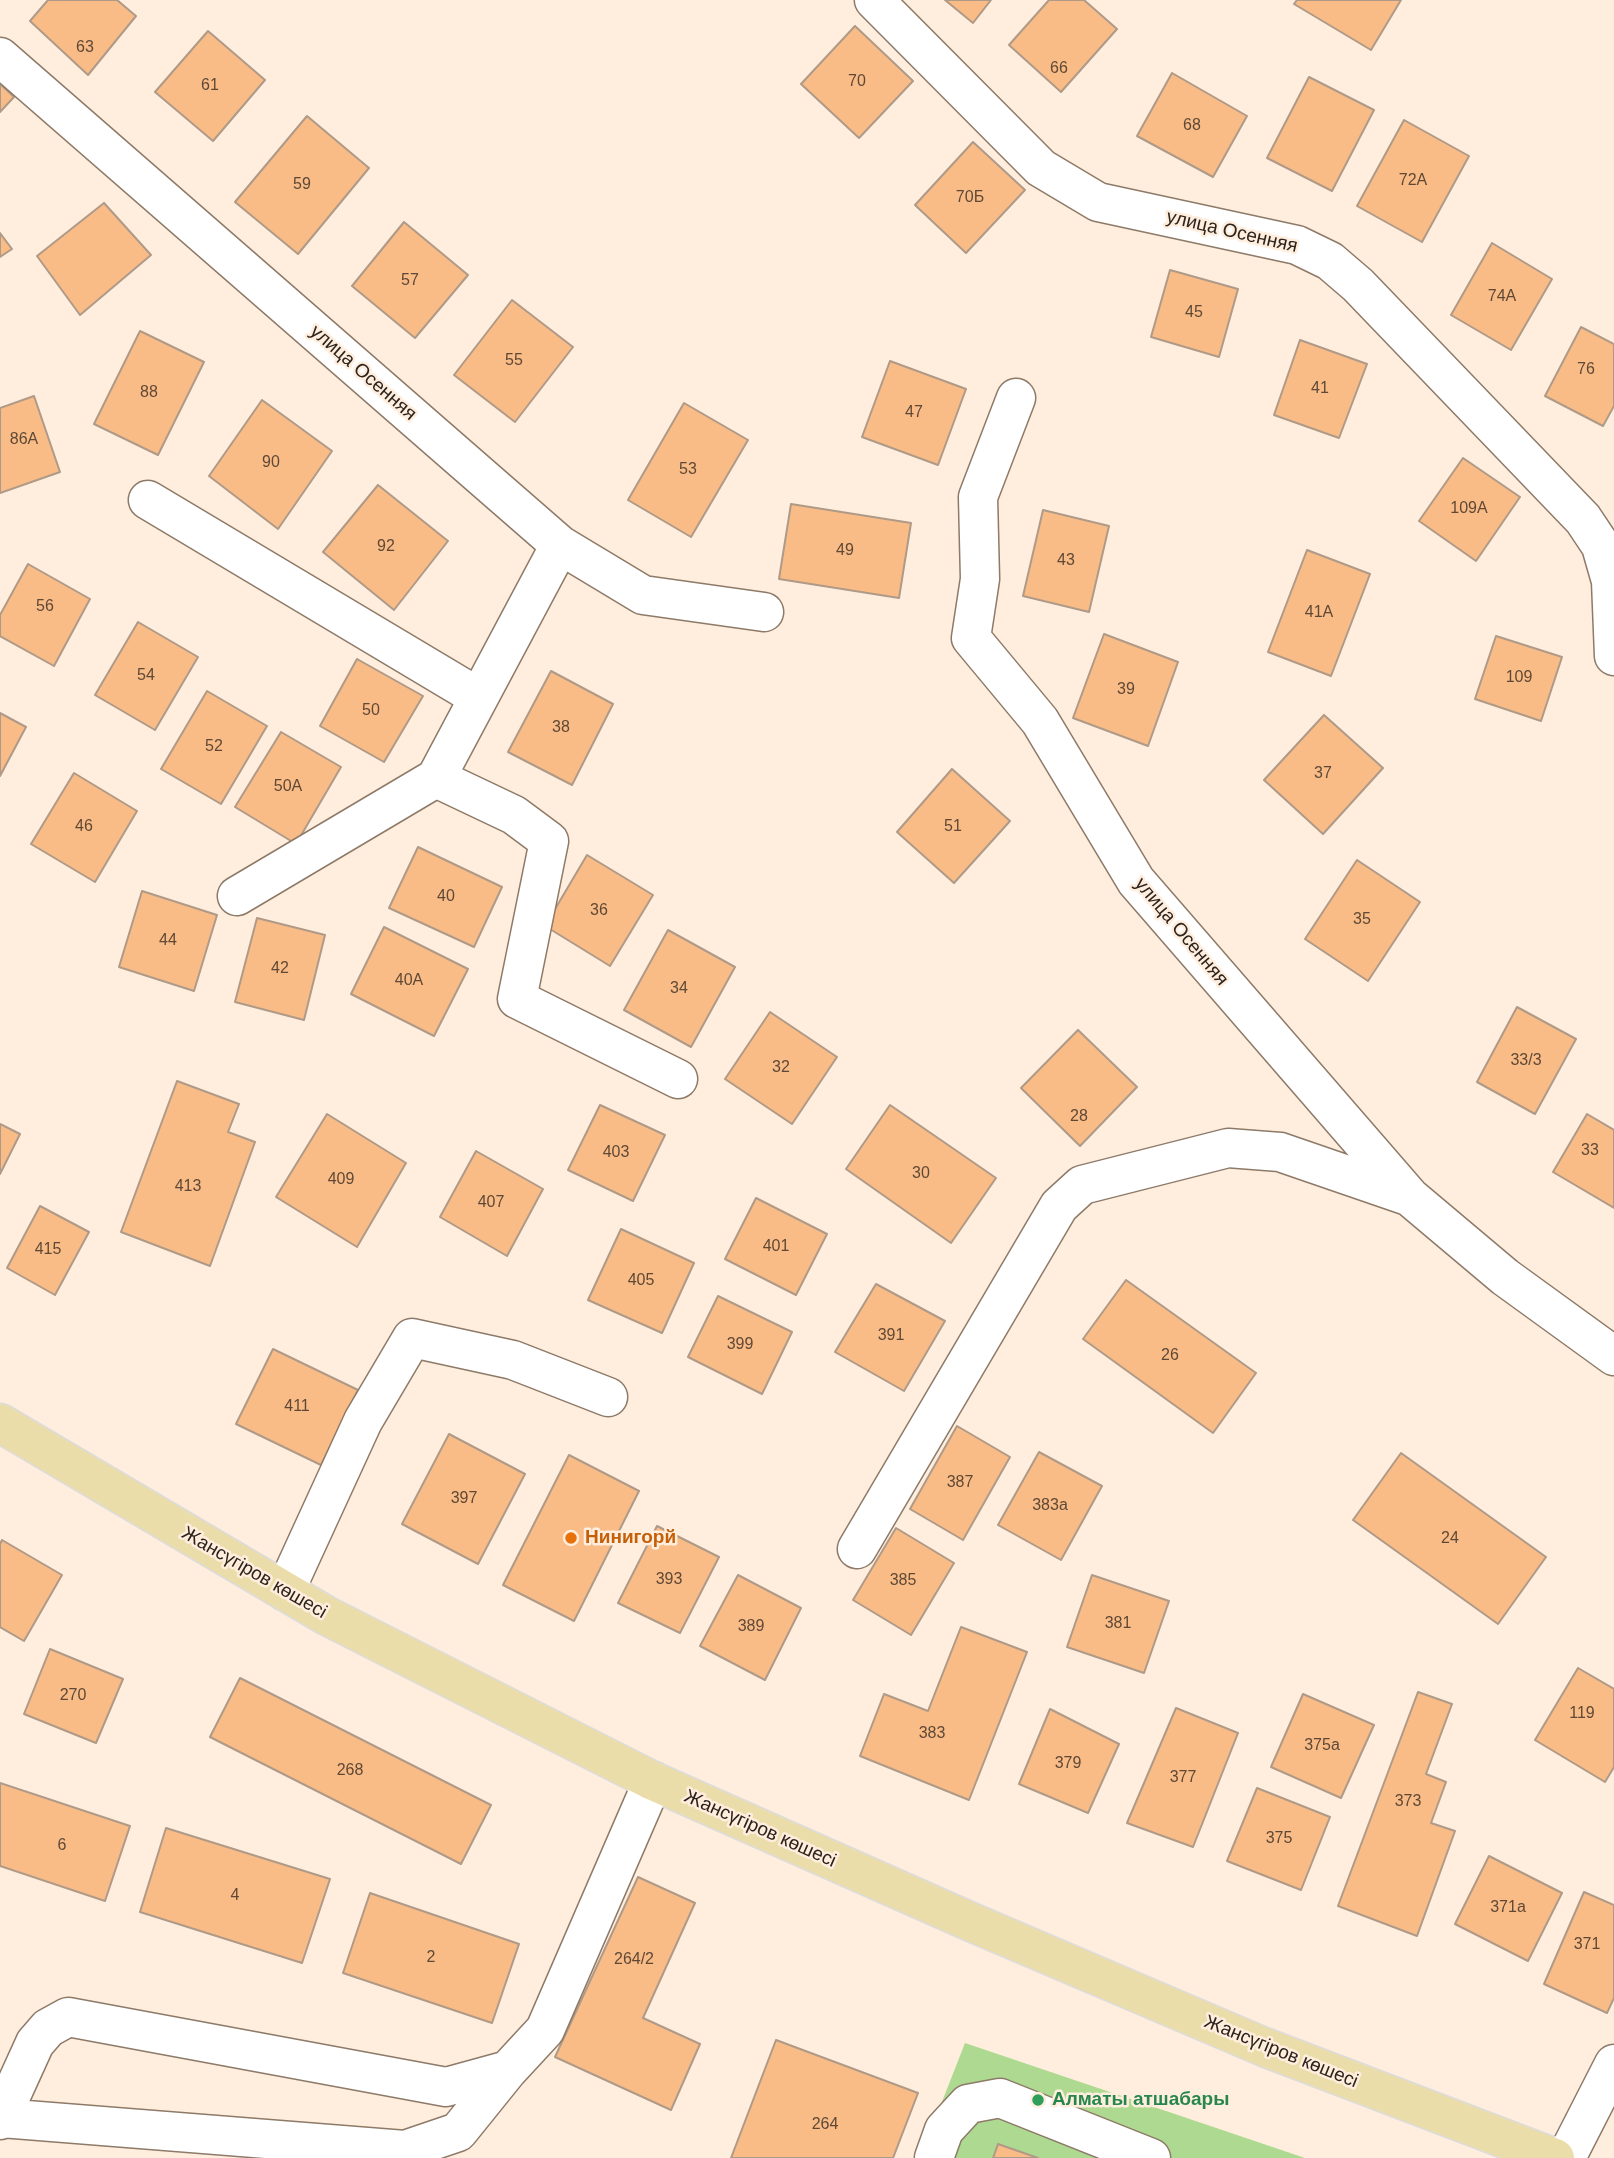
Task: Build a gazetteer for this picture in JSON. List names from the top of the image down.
{
  "streets": {
    "main road": ["Жансүгіров көшесі"],
    "street": ["улица Осенняя"]
  },
  "places": ["Нинигорй", "Алматы атшабары"],
  "house_numbers": [
    "63",
    "66",
    "70",
    "61",
    "68",
    "72А",
    "59",
    "70Б",
    "57",
    "74А",
    "45",
    "55",
    "76",
    "41",
    "88",
    "47",
    "86А",
    "90",
    "53",
    "109А",
    "92",
    "49",
    "43",
    "56",
    "41А",
    "54",
    "109",
    "39",
    "50",
    "38",
    "52",
    "37",
    "50А",
    "46",
    "51",
    "40",
    "36",
    "35",
    "44",
    "42",
    "40А",
    "34",
    "33/3",
    "32",
    "28",
    "33",
    "403",
    "30",
    "409",
    "413",
    "407",
    "401",
    "415",
    "405",
    "391",
    "399",
    "26",
    "411",
    "387",
    "397",
    "383а",
    "24",
    "393",
    "385",
    "381",
    "389",
    "270",
    "119",
    "383",
    "375а",
    "379",
    "268",
    "377",
    "373",
    "375",
    "6",
    "4",
    "371а",
    "371",
    "2",
    "264/2",
    "264"
  ]
}
